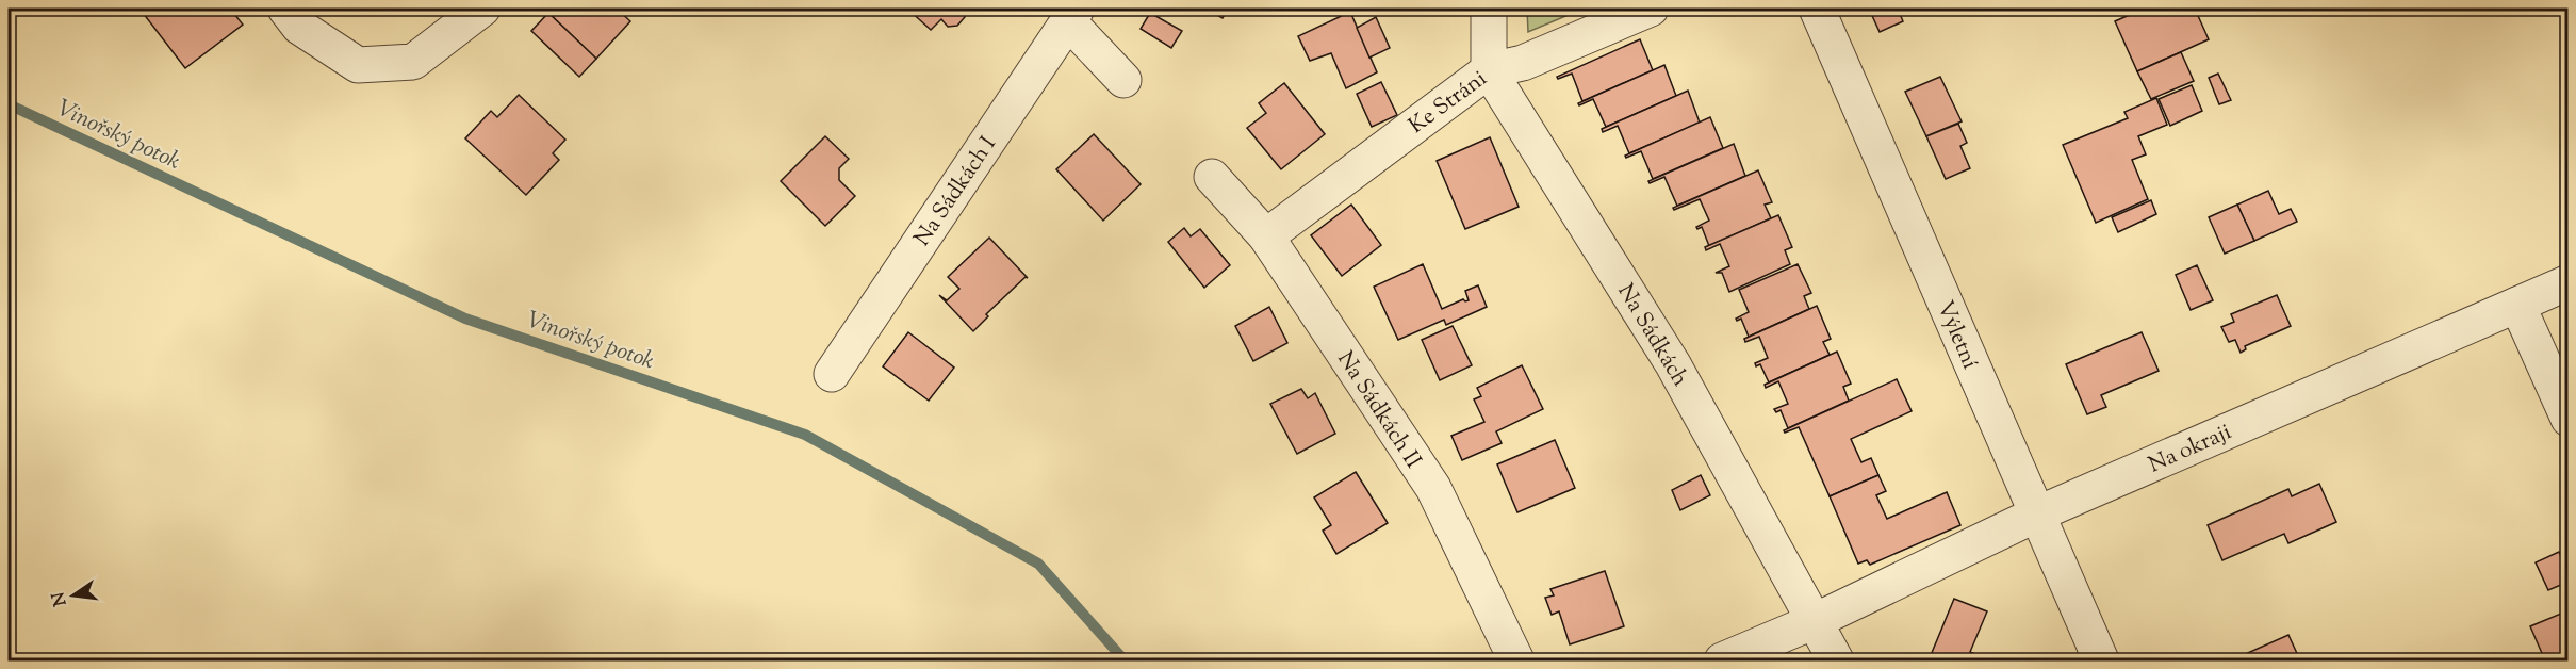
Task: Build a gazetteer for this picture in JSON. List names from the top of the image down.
{
  "streets": {
    "street": [
      "Ke Stráni",
      "Na Sádkách I",
      "Na Sádkách",
      "Výletní",
      "Na Sádkách II",
      "Na okraji"
    ]
  },
  "crossings": [
    ["Ke Stráni", "Na Sádkách"],
    ["Ke Stráni", "Na Sádkách II"],
    ["Na Sádkách", "Na okraji"],
    ["Výletní", "Na okraji"]
  ],
  "water": ["Vinořský potok"],
  "north": "left"
}
